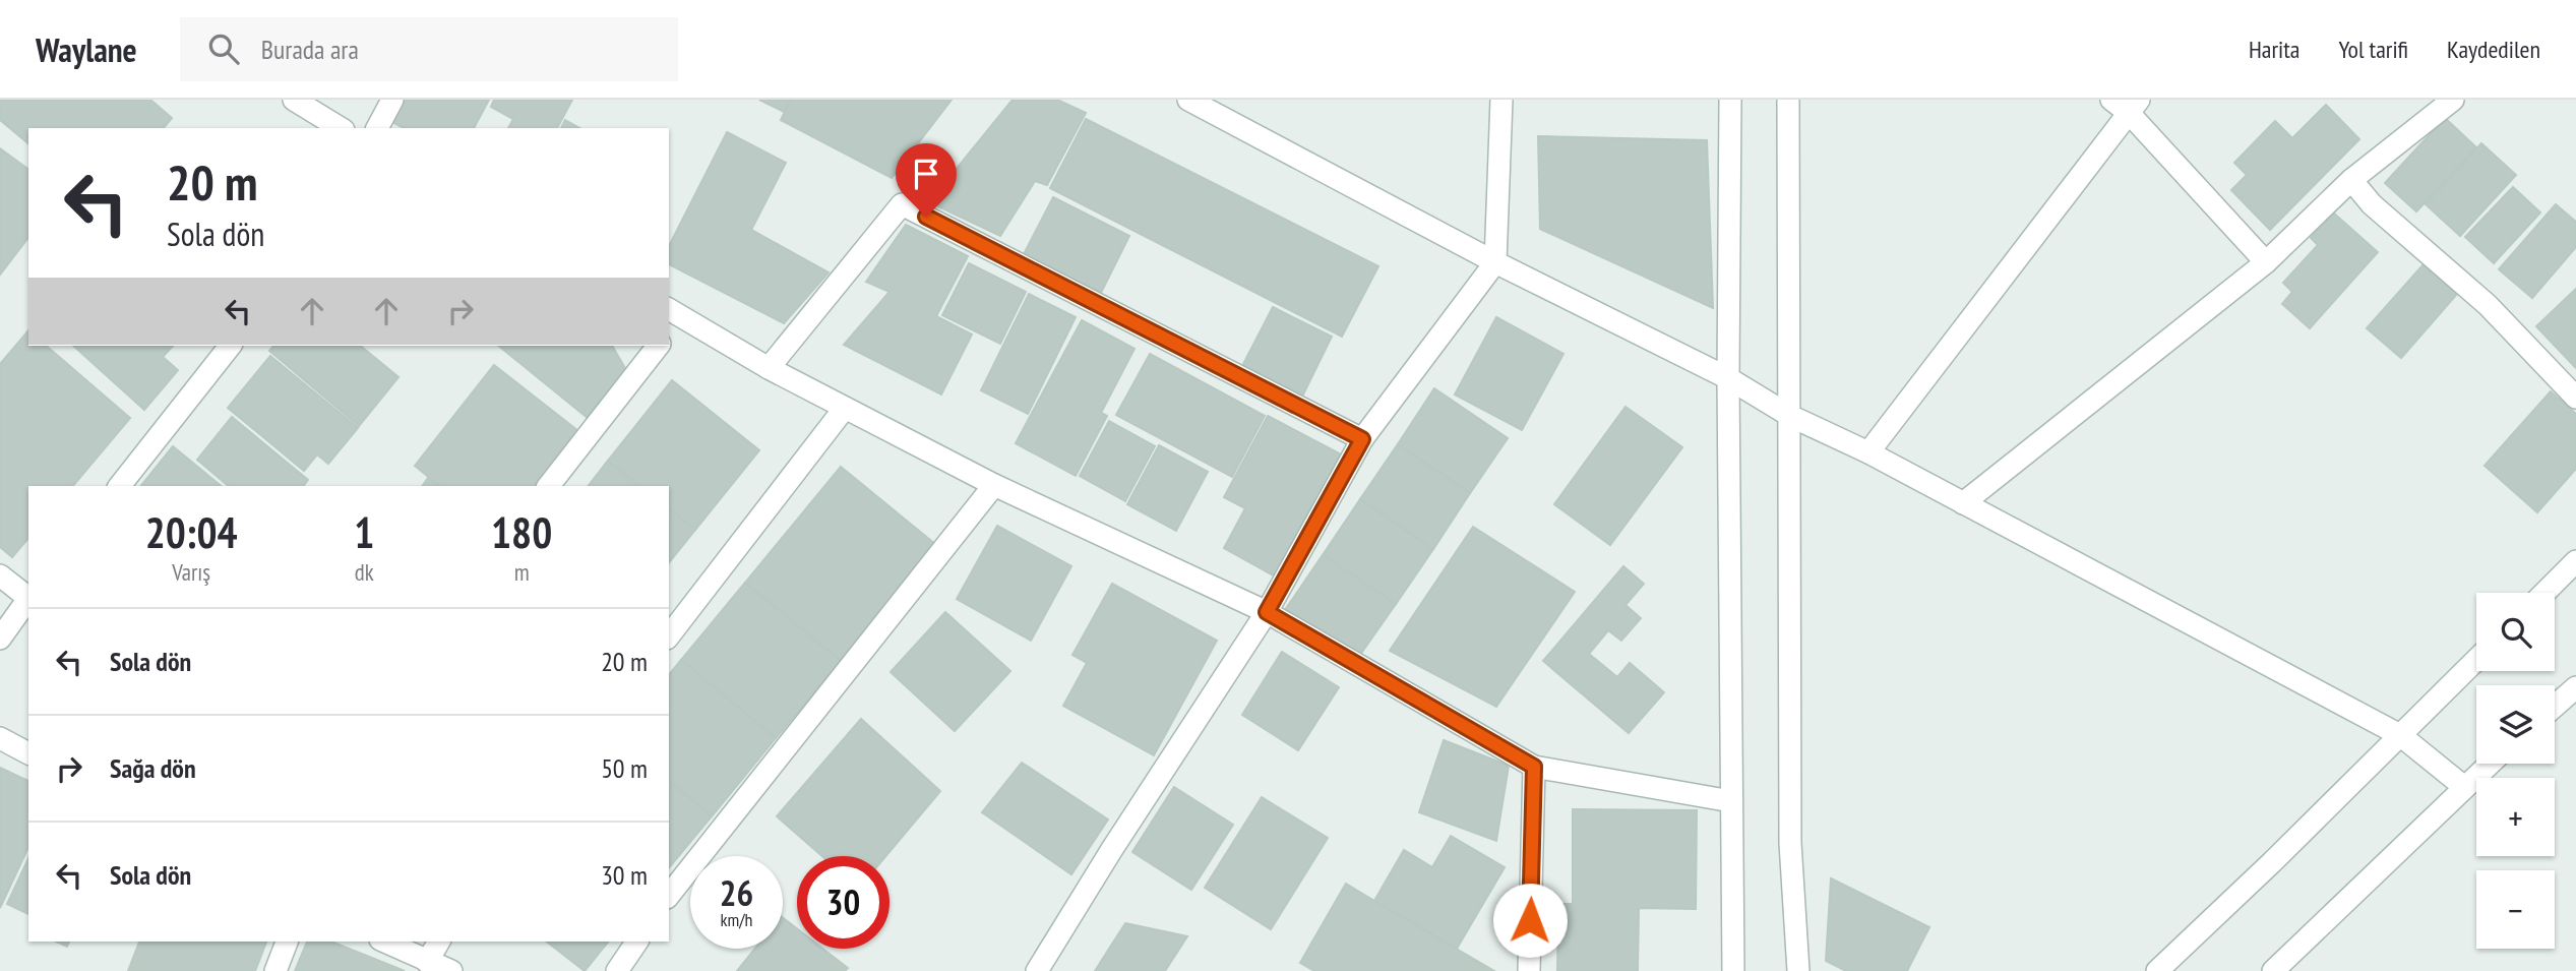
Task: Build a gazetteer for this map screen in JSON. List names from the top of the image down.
{
  "page": {
    "header": "Waylane",
    "search": "Burada ara",
    "nav": ["Harita", "Yol tarifi", "Kaydedilen"],
    "turn": ["20 m", "Sola dön"],
    "eta": [
      "20:04",
      "Varış",
      "1",
      "dk",
      "180",
      "m"
    ],
    "map_buttons": ["+", "−"],
    "list": [
      {
        "name": "Sola dön",
        "value": "20 m"
      },
      {
        "name": "Sağa dön",
        "value": "50 m"
      },
      {
        "name": "Sola dön",
        "value": "30 m"
      }
    ],
    "speed": "26 km/h",
    "limit": "30"
  }
}
